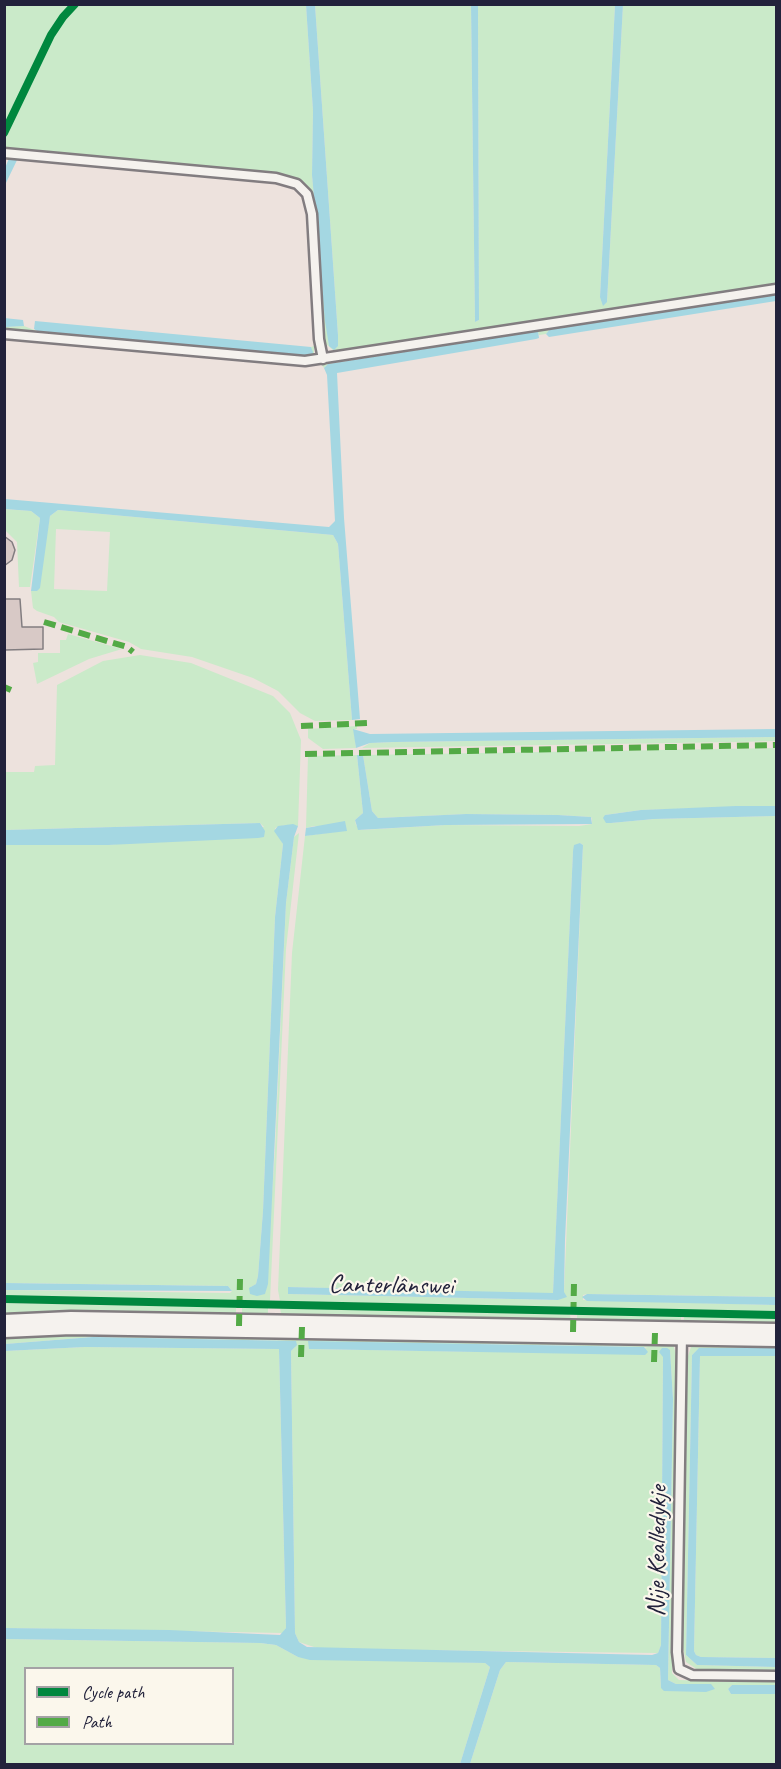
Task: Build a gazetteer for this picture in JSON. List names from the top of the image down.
{
  "streets": {
    "main road": ["Canterlânswei"],
    "lane": ["Nije Kealledykje"]
  },
  "crossings": [
    ["Canterlânswei", "Nije Kealledykje"]
  ],
  "legend": ["Cycle path", "Path"]
}
